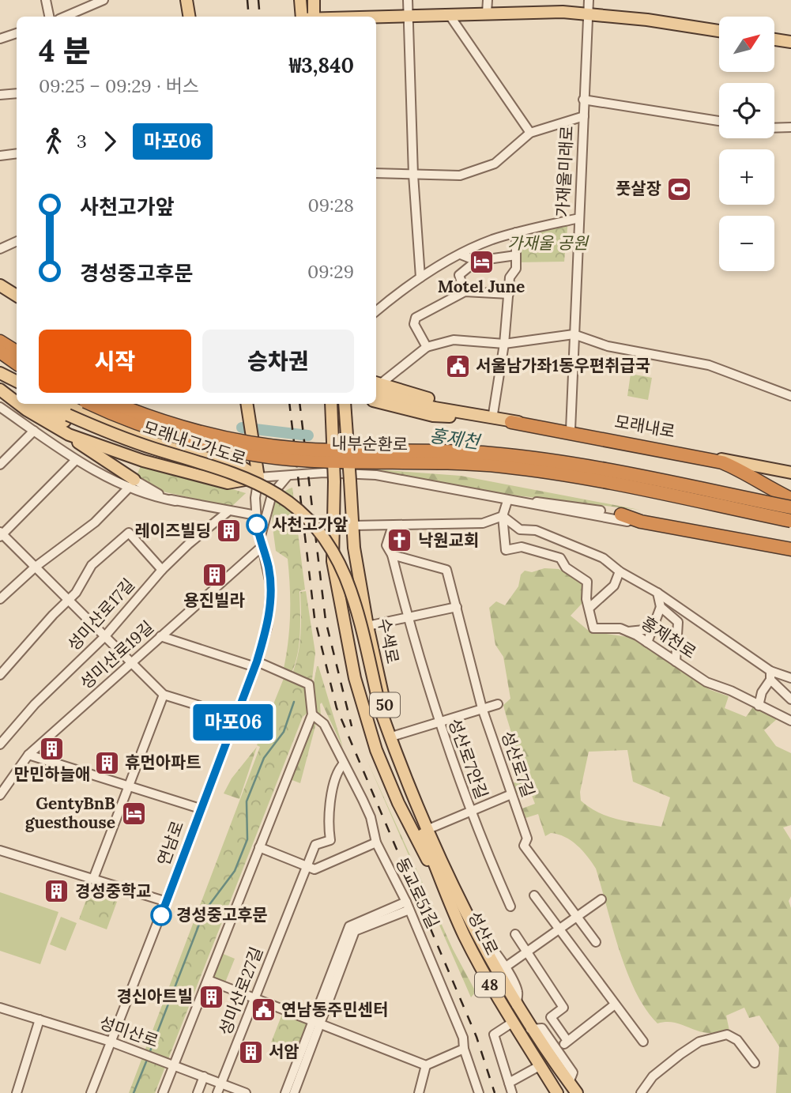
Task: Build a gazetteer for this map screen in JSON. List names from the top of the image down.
{
  "streets": {
    "highway": ["내부순환로"],
    "main road": [
      "모래내로",
      "모래내고가도로",
      "수색로",
      "50",
      "성산로",
      "48"
    ],
    "street": [
      "가재울미래로",
      "성미산로17길",
      "홍제천로",
      "성미산로19길",
      "성산로7안길",
      "성산로7길",
      "연남로",
      "동교로51길",
      "성미산로27길",
      "성미산로"
    ]
  },
  "crossings": [
    ["가재울미래로", "모래내로"],
    ["모래내고가도로", "수색로"],
    ["모래내고가도로", "50"],
    ["모래내고가도로", "성산로"],
    ["수색로", "성산로"],
    ["성미산로19길", "연남로"],
    ["50", "성산로"],
    ["연남로", "성미산로"],
    ["동교로51길", "성미산로27길"],
    ["성미산로27길", "성미산로"]
  ],
  "water": ["홍제천"],
  "parks": ["가재울 공원"],
  "places": {
    "sports": ["풋살장"],
    "hotel": ["Motel June", "GentyBnB guesthouse"],
    "public building": ["서울남가좌1동우편취급국", "연남동주민센터"],
    "other": ["사천고가앞", "경성중고후문"],
    "building": [
      "레이즈빌딩",
      "용진빌라",
      "만민하늘애",
      "휴먼아파트",
      "경성중학교",
      "경신아트빌",
      "서암"
    ],
    "church": ["낙원교회"]
  },
  "lines": ["bus line 마포06"],
  "north": "top right",
  "page": {
    "on_map": "마포06",
    "map_buttons": ["+", "−"],
    "heading": ["4 분", "09:25 – 09:29 · 버스", "₩3,840"],
    "legs": ["3", "마포06"],
    "list": [
      {
        "name": "사천고가앞",
        "value": "09:28"
      },
      {
        "name": "경성중고후문",
        "value": "09:29"
      }
    ],
    "buttons": ["시작", "승차권"]
  }
}
